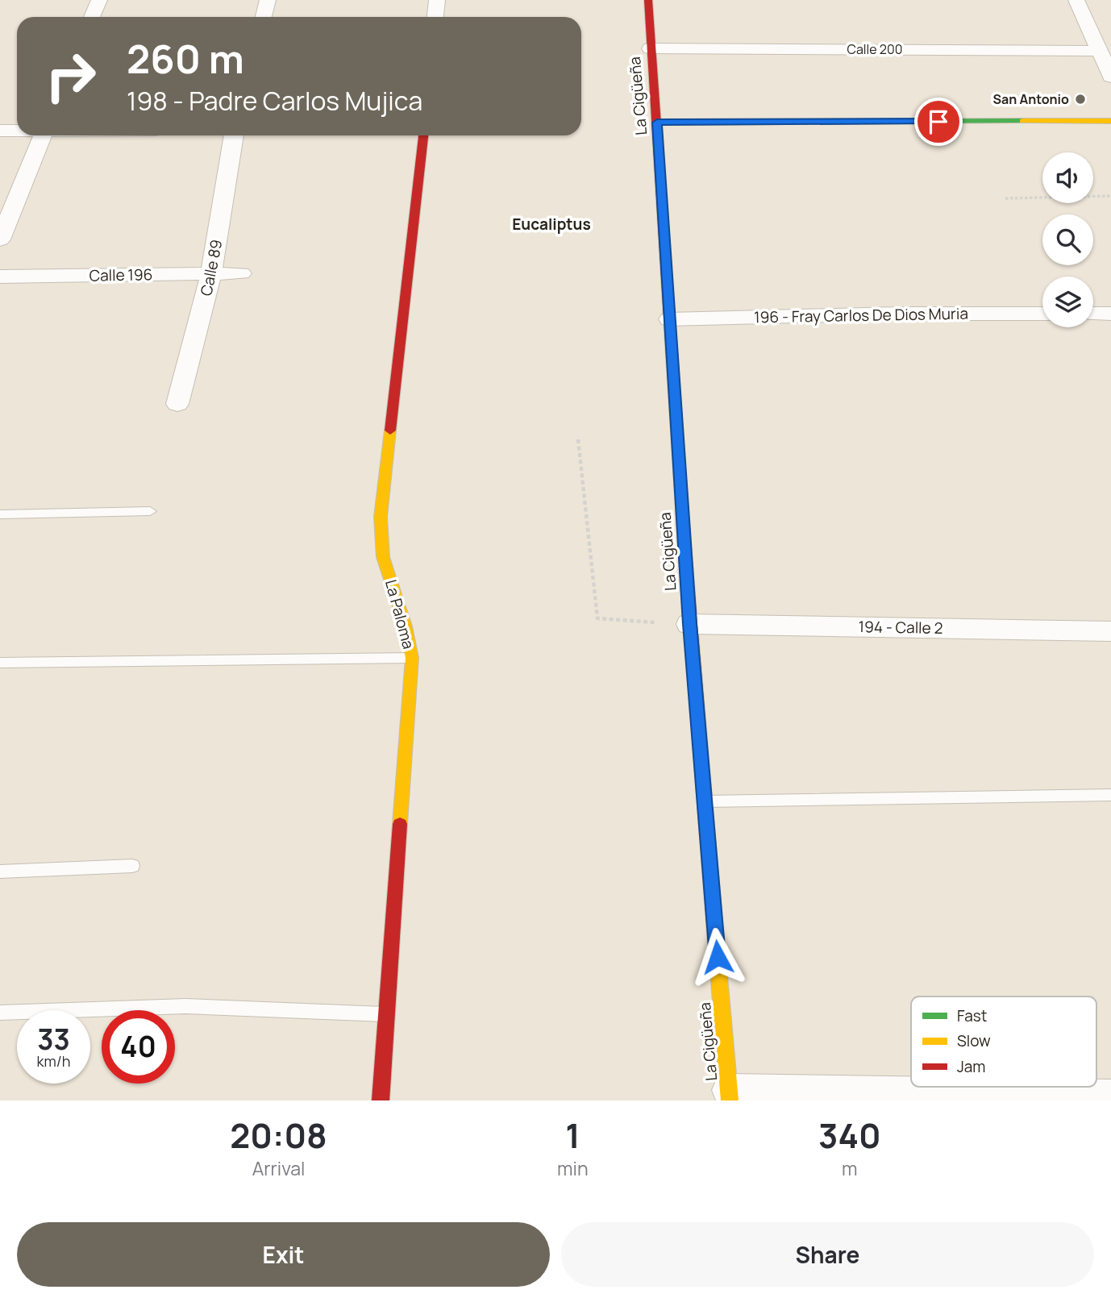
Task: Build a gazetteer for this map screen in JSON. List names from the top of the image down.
{
  "streets": {
    "street": [
      "Calle 200",
      "La Cigüeña",
      "Calle 89",
      "Calle 196",
      "196 - Fray Carlos De Dios Muria",
      "La Paloma",
      "194 - Calle 2"
    ]
  },
  "crossings": [
    ["Calle 200", "La Cigüeña"],
    ["La Cigüeña", "196 - Fray Carlos De Dios Muria"],
    ["La Cigüeña", "194 - Calle 2"],
    ["Calle 89", "Calle 196"]
  ],
  "districts": ["Eucaliptus"],
  "places": ["San Antonio"],
  "legend": ["Fast", "Slow", "Jam"],
  "page": {
    "turn": ["260 m", "198 - Padre Carlos Mujica"],
    "speed": "33 km/h",
    "limit": "40",
    "eta": [
      "20:08",
      "Arrival",
      "1",
      "min",
      "340",
      "m"
    ],
    "buttons": ["Exit", "Share"]
  }
}
